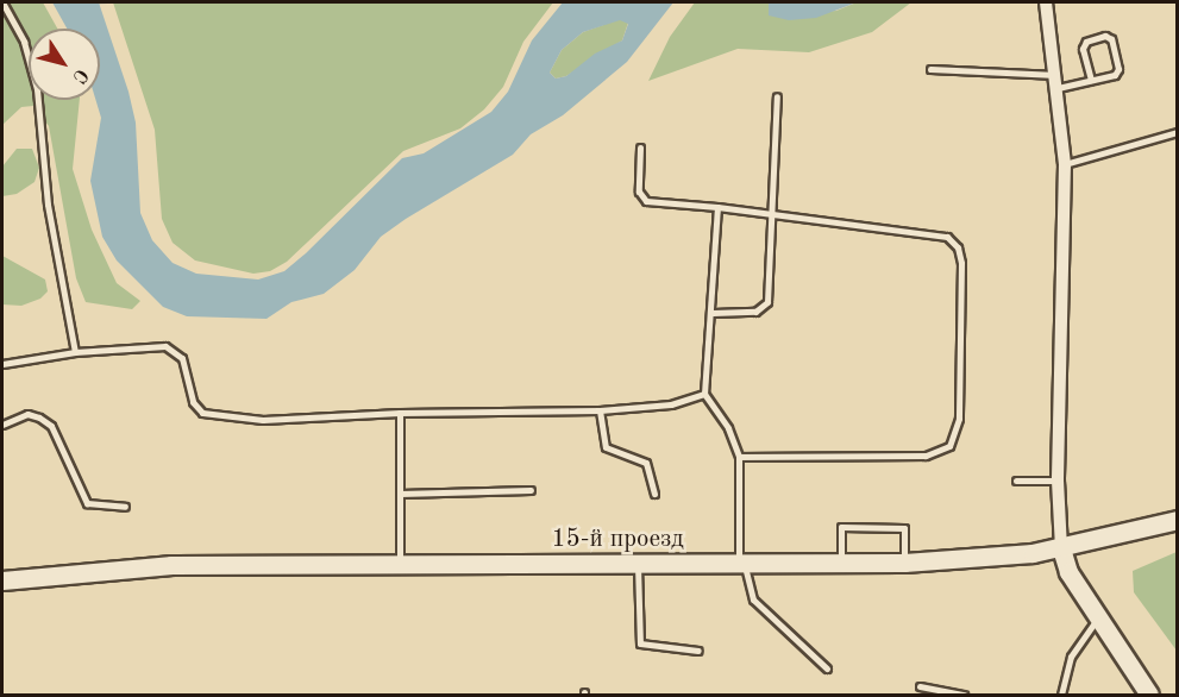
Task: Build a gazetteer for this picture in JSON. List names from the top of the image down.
{
  "streets": {
    "main road": ["15-й проезд"]
  },
  "north": "bottom right"
}
